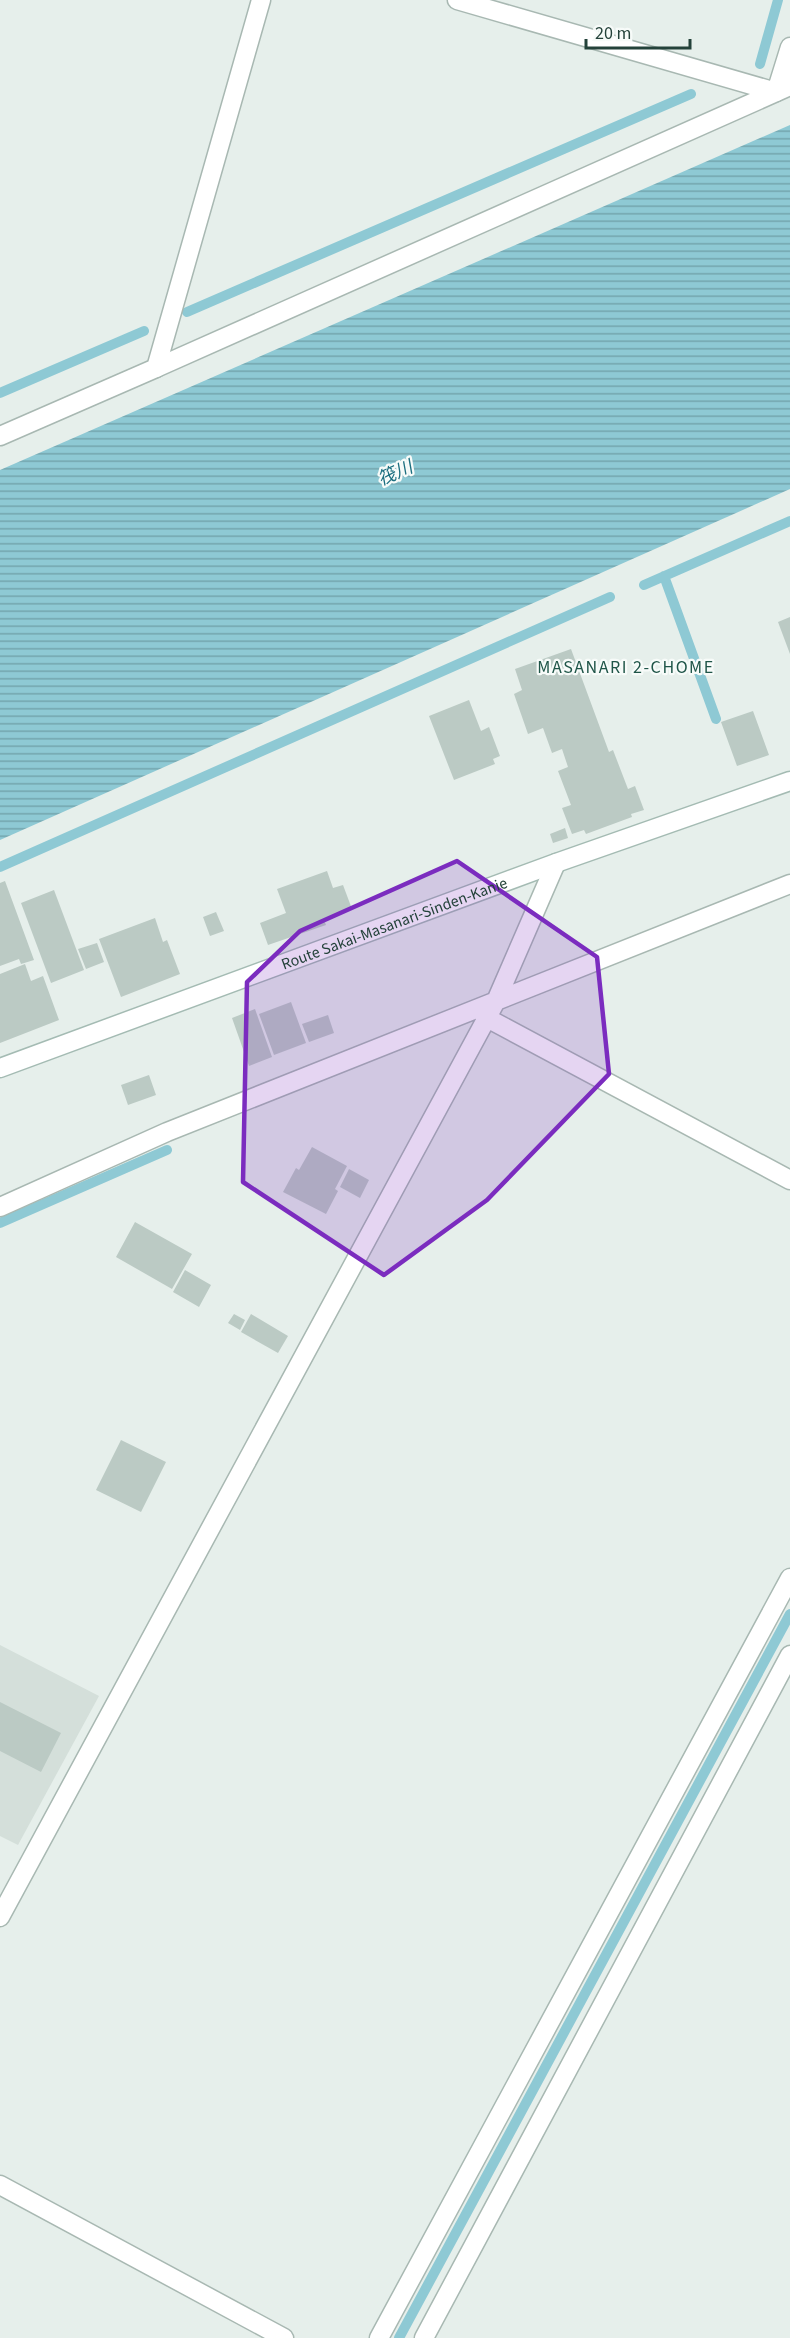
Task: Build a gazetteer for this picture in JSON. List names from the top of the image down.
{
  "streets": {
    "street": ["Route Sakai-Masanari-Sinden-Kanie"]
  },
  "districts": ["MASANARI 2-CHOME"],
  "water": ["筏川"],
  "scale_bar": "20 m"
}
